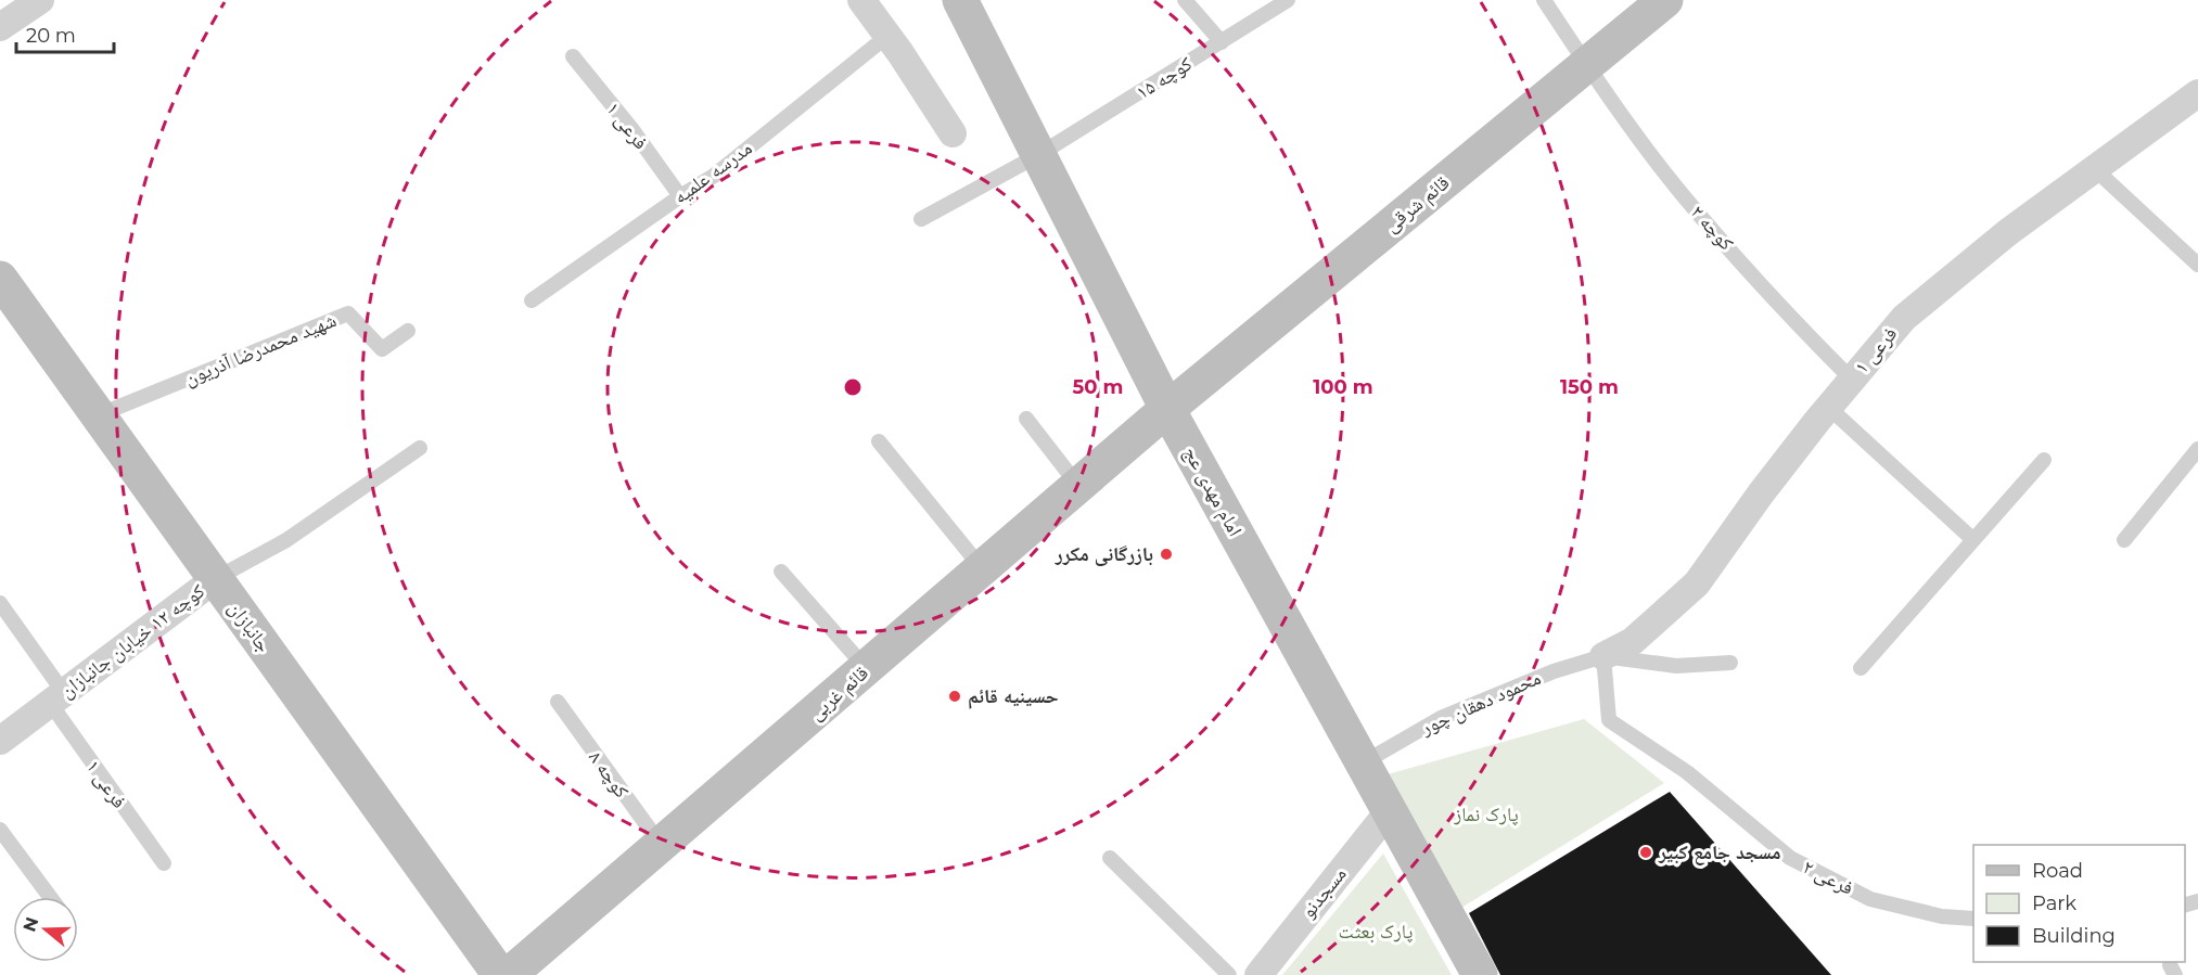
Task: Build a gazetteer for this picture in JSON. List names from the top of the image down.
{
  "streets": {
    "street": [
      "فرعی ۱",
      "قائم شرقی",
      "امام مهدی عج",
      "جانبازان",
      "کوچه ۱۲ خیابان جانبازان",
      "قائم غربی",
      "مسجدنو"
    ],
    "lane": [
      "کوچه ۱۵",
      "مدرسه علمیه",
      "کوچه ۲",
      "شهید محمدرضا آذریون",
      "محمود دهقان چور",
      "کوچه ۸",
      "فرعی ۲"
    ]
  },
  "crossings": [
    ["کوچه ۱۵", "امام مهدی عج"],
    ["فرعی ۱", "مدرسه علمیه"],
    ["فرعی ۱", "کوچه ۲"],
    ["فرعی ۱", "کوچه ۱۲ خیابان جانبازان"],
    ["فرعی ۱", "محمود دهقان چور"],
    ["فرعی ۱", "فرعی ۲"],
    ["قائم شرقی", "کوچه ۲"],
    ["قائم شرقی", "امام مهدی عج"],
    ["قائم شرقی", "قائم غربی"],
    ["شهید محمدرضا آذریون", "جانبازان"],
    ["امام مهدی عج", "قائم غربی"],
    ["امام مهدی عج", "محمود دهقان چور"],
    ["امام مهدی عج", "مسجدنو"],
    ["جانبازان", "کوچه ۱۲ خیابان جانبازان"],
    ["قائم غربی", "کوچه ۸"],
    ["محمود دهقان چور", "فرعی ۲"]
  ],
  "parks": ["پارک نماز", "پارک بعثت"],
  "places": ["بازرگانی مکرر", "حسینیه قائم", "مسجد جامع کبیر"],
  "legend": ["Road", "Park", "Building"],
  "scale_bar": "20 m",
  "north": "left",
  "rings": ["50 m", "100 m", "150 m"]
}
